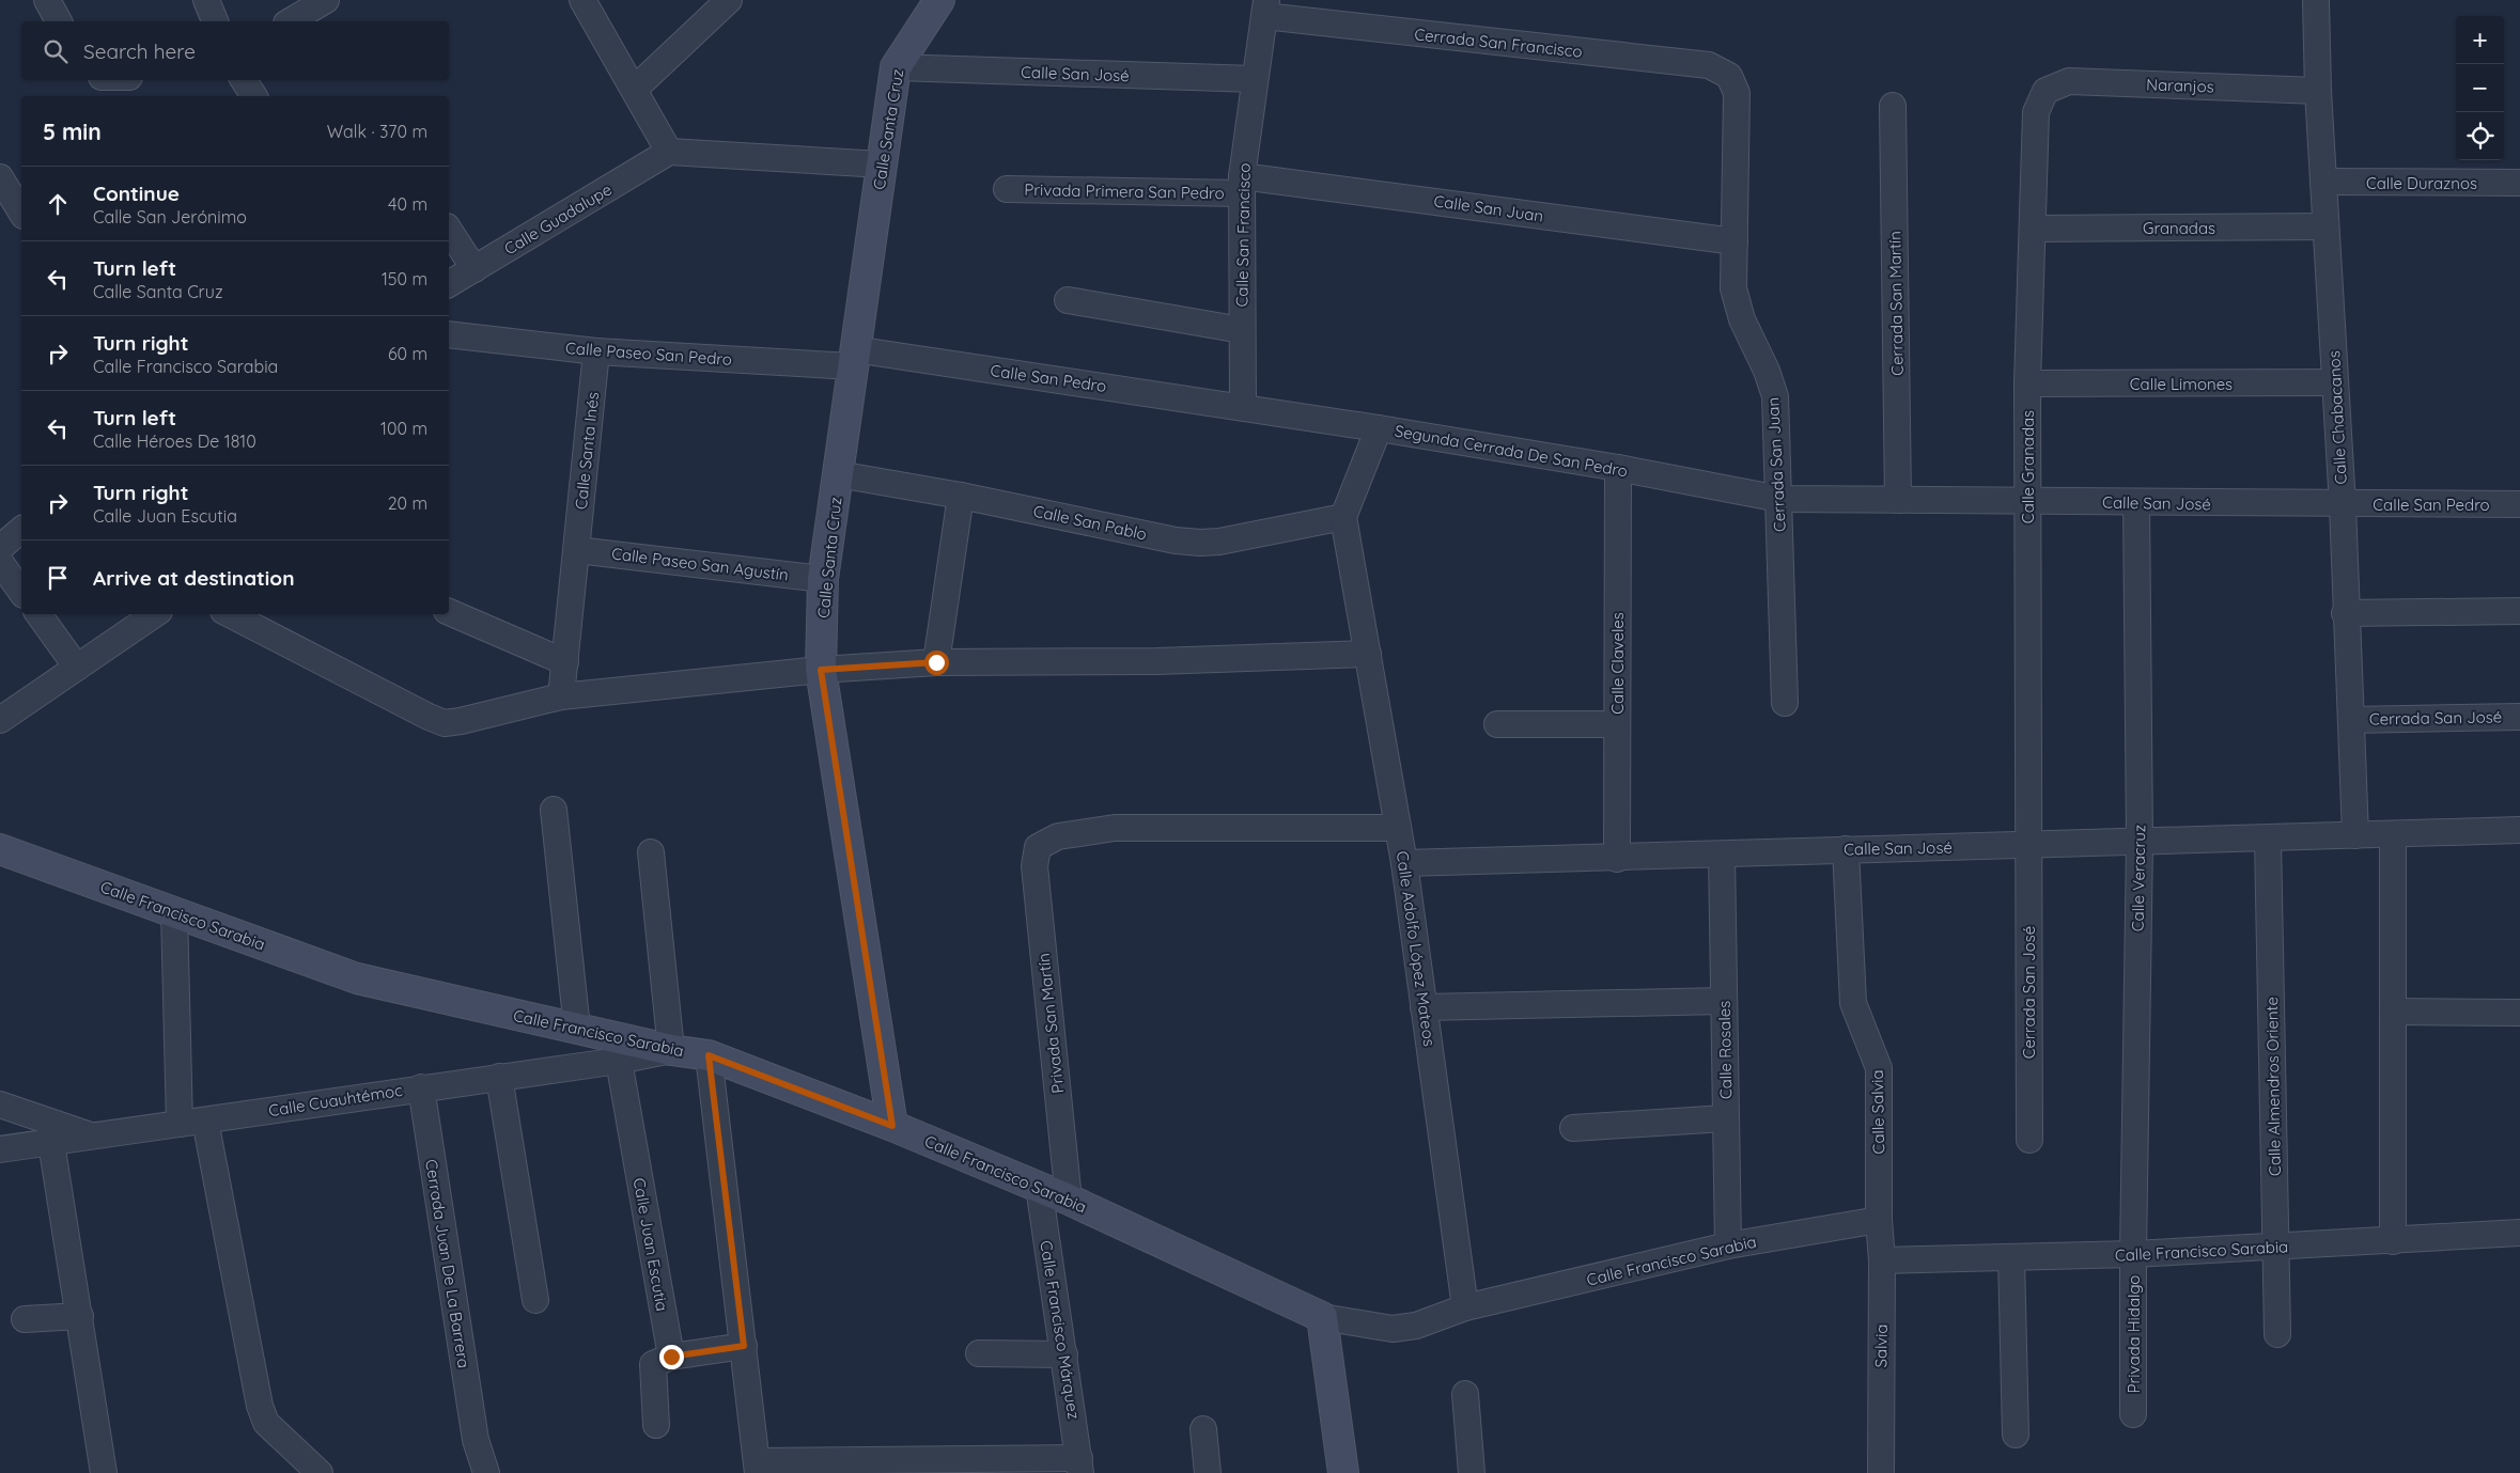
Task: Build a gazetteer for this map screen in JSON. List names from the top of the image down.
{
  "streets": {
    "street": [
      "Cerrada San Francisco",
      "Calle San José",
      "Naranjos",
      "Calle Santa Cruz",
      "Calle Duraznos",
      "Privada Primera San Pedro",
      "Calle San Juan",
      "Calle Guadalupe",
      "Granadas",
      "Calle San Francisco",
      "Cerrada San Martín",
      "Calle Paseo San Pedro",
      "Calle San Pedro",
      "Calle Limones",
      "Calle Chabacanos",
      "Calle Santa Inés",
      "Segunda Cerrada De San Pedro",
      "Cerrada San Juan",
      "Calle Granadas",
      "Calle San Pablo",
      "Calle Paseo San Agustín",
      "Calle Claveles",
      "Cerrada San José",
      "Calle Veracruz",
      "Calle Francisco Sarabia",
      "Calle Adolfo López Mateos",
      "Privada San Martín",
      "Calle Rosales",
      "Calle Almendros Oriente",
      "Calle Cuauhtémoc",
      "Calle Salvia",
      "Calle Juan Escutia",
      "Cerrada Juan De La Barrera",
      "Calle Francisco Márquez",
      "Privada Hidalgo",
      "Salvia"
    ]
  },
  "crossings": [
    ["Cerrada San Francisco", "Calle San Francisco"],
    ["Cerrada San Francisco", "Cerrada San Juan"],
    ["Calle San José", "Calle Santa Cruz"],
    ["Calle San José", "Calle San Francisco"],
    ["Calle San José", "Cerrada San Martín"],
    ["Calle San José", "Calle San Pedro"],
    ["Calle San José", "Calle Chabacanos"],
    ["Calle San José", "Segunda Cerrada De San Pedro"],
    ["Calle San José", "Cerrada San Juan"],
    ["Calle San José", "Calle Granadas"],
    ["Calle San José", "Calle Claveles"],
    ["Calle San José", "Cerrada San José"],
    ["Calle San José", "Calle Veracruz"],
    ["Calle San José", "Calle Adolfo López Mateos"],
    ["Calle San José", "Calle Rosales"],
    ["Calle San José", "Calle Almendros Oriente"],
    ["Calle San José", "Calle Salvia"],
    ["Naranjos", "Calle Chabacanos"],
    ["Naranjos", "Calle Granadas"],
    ["Calle Santa Cruz", "Calle Paseo San Pedro"],
    ["Calle Santa Cruz", "Calle San Pedro"],
    ["Calle Santa Cruz", "Calle San Pablo"],
    ["Calle Santa Cruz", "Calle Paseo San Agustín"],
    ["Calle Santa Cruz", "Calle Francisco Sarabia"],
    ["Calle Duraznos", "Calle Chabacanos"],
    ["Privada Primera San Pedro", "Calle San Juan"],
    ["Privada Primera San Pedro", "Calle San Francisco"],
    ["Calle San Juan", "Calle San Francisco"],
    ["Calle San Juan", "Cerrada San Juan"],
    ["Granadas", "Calle Chabacanos"],
    ["Granadas", "Calle Granadas"],
    ["Calle San Francisco", "Calle San Pedro"],
    ["Calle San Francisco", "Segunda Cerrada De San Pedro"],
    ["Calle Paseo San Pedro", "Calle San Pedro"],
    ["Calle Paseo San Pedro", "Calle Santa Inés"],
    ["Calle San Pedro", "Calle Chabacanos"],
    ["Calle San Pedro", "Segunda Cerrada De San Pedro"],
    ["Calle Limones", "Calle Chabacanos"],
    ["Calle Limones", "Calle Granadas"],
    ["Calle Chabacanos", "Cerrada San José"],
    ["Calle Santa Inés", "Calle Paseo San Agustín"],
    ["Segunda Cerrada De San Pedro", "Cerrada San Juan"],
    ["Segunda Cerrada De San Pedro", "Calle Claveles"],
    ["Calle Granadas", "Cerrada San José"],
    ["Calle San Pablo", "Calle Adolfo López Mateos"],
    ["Calle Veracruz", "Calle Francisco Sarabia"],
    ["Calle Veracruz", "Privada Hidalgo"],
    ["Calle Francisco Sarabia", "Calle Adolfo López Mateos"],
    ["Calle Francisco Sarabia", "Privada San Martín"],
    ["Calle Francisco Sarabia", "Calle Rosales"],
    ["Calle Francisco Sarabia", "Calle Almendros Oriente"],
    ["Calle Francisco Sarabia", "Calle Cuauhtémoc"],
    ["Calle Francisco Sarabia", "Calle Salvia"],
    ["Calle Francisco Sarabia", "Calle Francisco Márquez"],
    ["Calle Francisco Sarabia", "Privada Hidalgo"],
    ["Calle Francisco Sarabia", "Salvia"],
    ["Calle Adolfo López Mateos", "Privada San Martín"],
    ["Calle Cuauhtémoc", "Calle Juan Escutia"],
    ["Calle Cuauhtémoc", "Cerrada Juan De La Barrera"],
    ["Calle Salvia", "Salvia"]
  ],
  "page": {
    "map_buttons": ["+", "−"],
    "search": "Search here",
    "heading": ["5 min", "Walk · 370 m"],
    "list": [
      ["Continue", "Calle San Jerónimo", "40 m"],
      ["Turn left", "Calle Santa Cruz", "150 m"],
      ["Turn right", "Calle Francisco Sarabia", "60 m"],
      ["Turn left", "Calle Héroes De 1810", "100 m"],
      ["Turn right", "Calle Juan Escutia", "20 m"],
      "Arrive at destination"
    ]
  }
}
